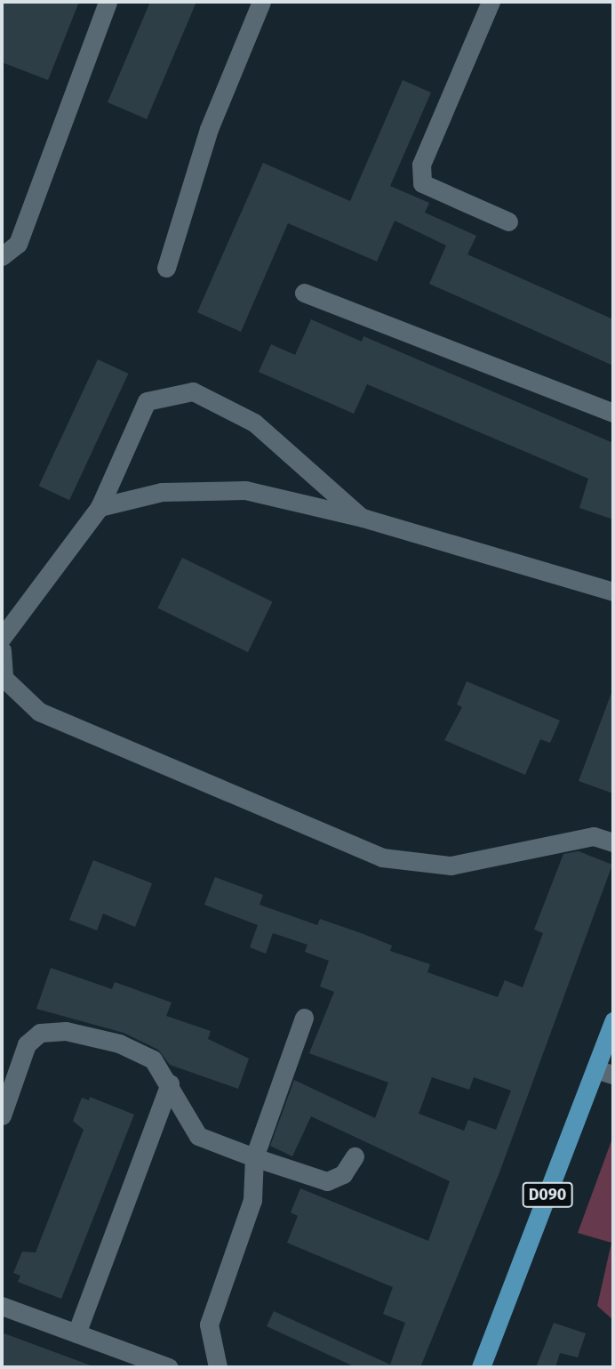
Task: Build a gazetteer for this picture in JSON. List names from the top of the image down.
{
  "streets": {
    "main road": ["D090"]
  }
}
